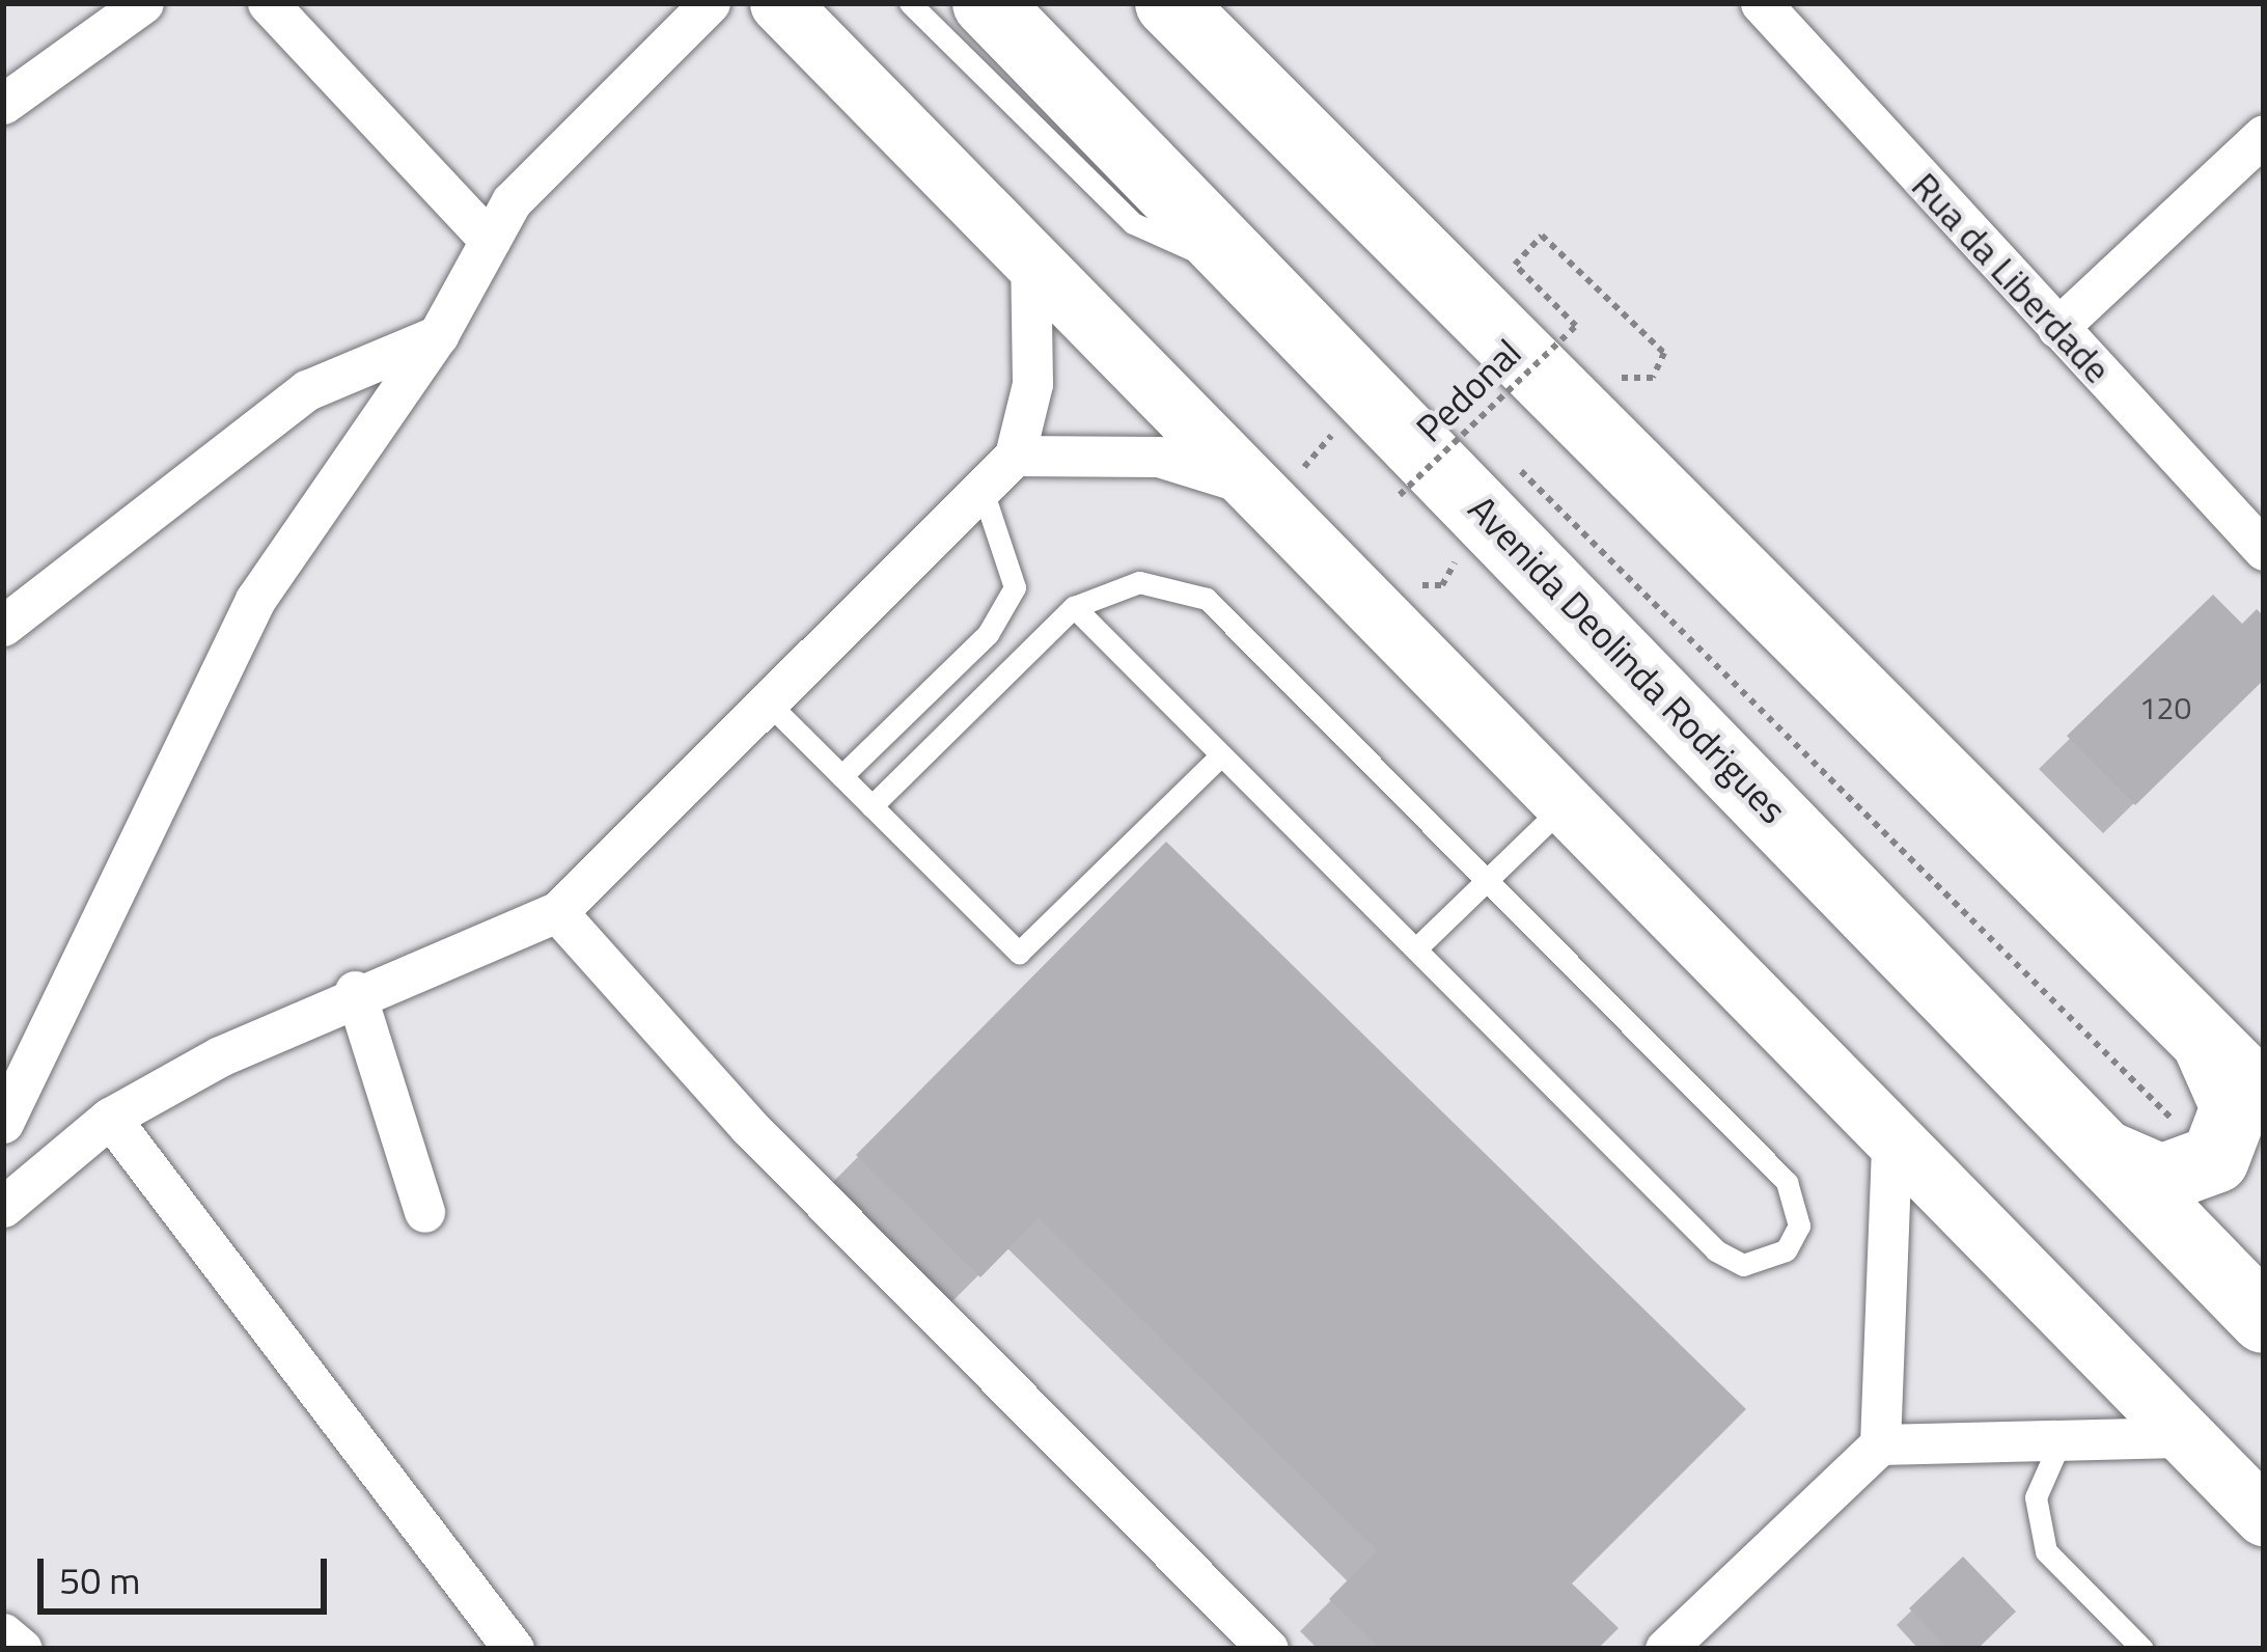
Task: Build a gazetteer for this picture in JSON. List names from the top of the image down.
{
  "streets": {
    "highway": ["Avenida Deolinda Rodrigues"],
    "street": ["Rua da Liberdade"],
    "path": ["Pedonal"]
  },
  "house_numbers": ["120"],
  "scale_bar": "50 m"
}
